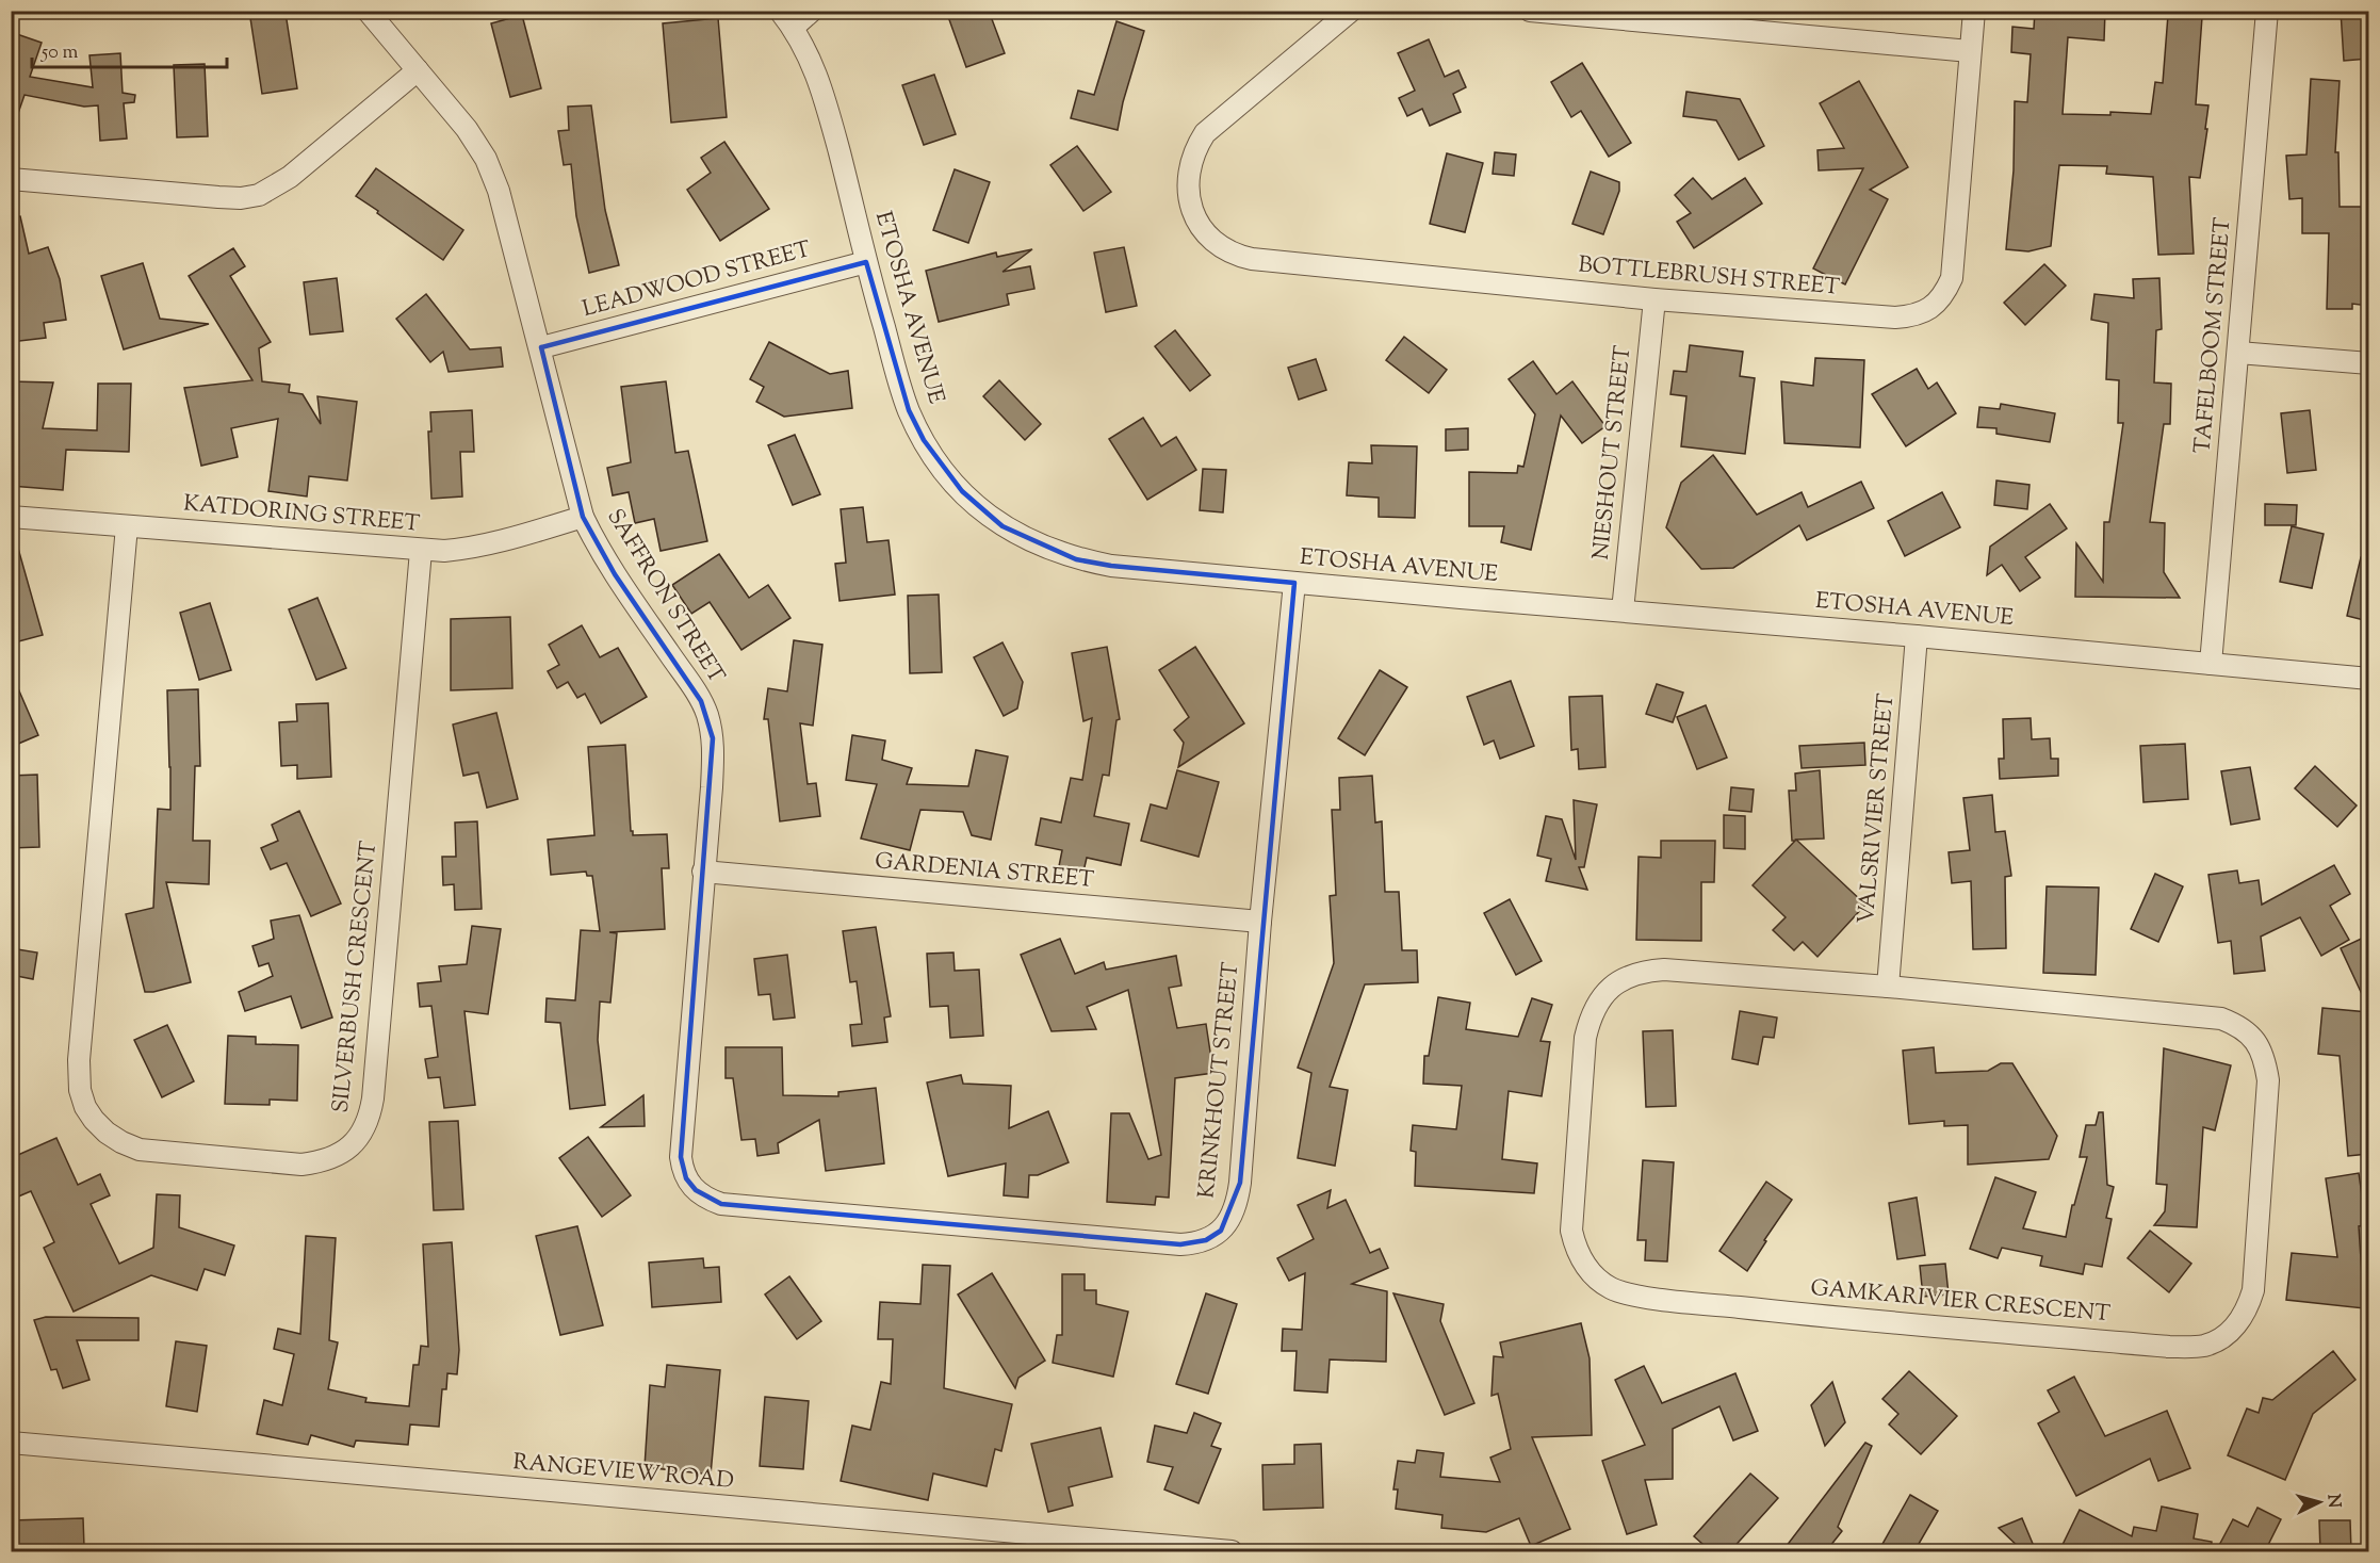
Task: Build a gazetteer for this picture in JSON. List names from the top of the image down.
{
  "streets": {
    "street": [
      "BOTTLEBRUSH STREET",
      "LEADWOOD STREET",
      "ETOSHA AVENUE",
      "TAFELBOOM STREET",
      "NIESHOUT STREET",
      "KATDORING STREET",
      "SAFFRON STREET",
      "VALSRIVIER STREET",
      "GARDENIA STREET",
      "SILVERBUSH CRESCENT",
      "KRINKHOUT STREET",
      "GAMKARIVIER CRESCENT",
      "RANGEVIEW ROAD"
    ]
  },
  "crossings": [
    ["BOTTLEBRUSH STREET", "NIESHOUT STREET"],
    ["LEADWOOD STREET", "ETOSHA AVENUE"],
    ["LEADWOOD STREET", "SAFFRON STREET"],
    ["ETOSHA AVENUE", "TAFELBOOM STREET"],
    ["ETOSHA AVENUE", "NIESHOUT STREET"],
    ["ETOSHA AVENUE", "VALSRIVIER STREET"],
    ["ETOSHA AVENUE", "KRINKHOUT STREET"],
    ["KATDORING STREET", "SAFFRON STREET"],
    ["KATDORING STREET", "SILVERBUSH CRESCENT"],
    ["SAFFRON STREET", "GARDENIA STREET"],
    ["SAFFRON STREET", "KRINKHOUT STREET"],
    ["VALSRIVIER STREET", "GAMKARIVIER CRESCENT"],
    ["GARDENIA STREET", "KRINKHOUT STREET"]
  ],
  "scale_bar": "50 m",
  "north": "right"
}
